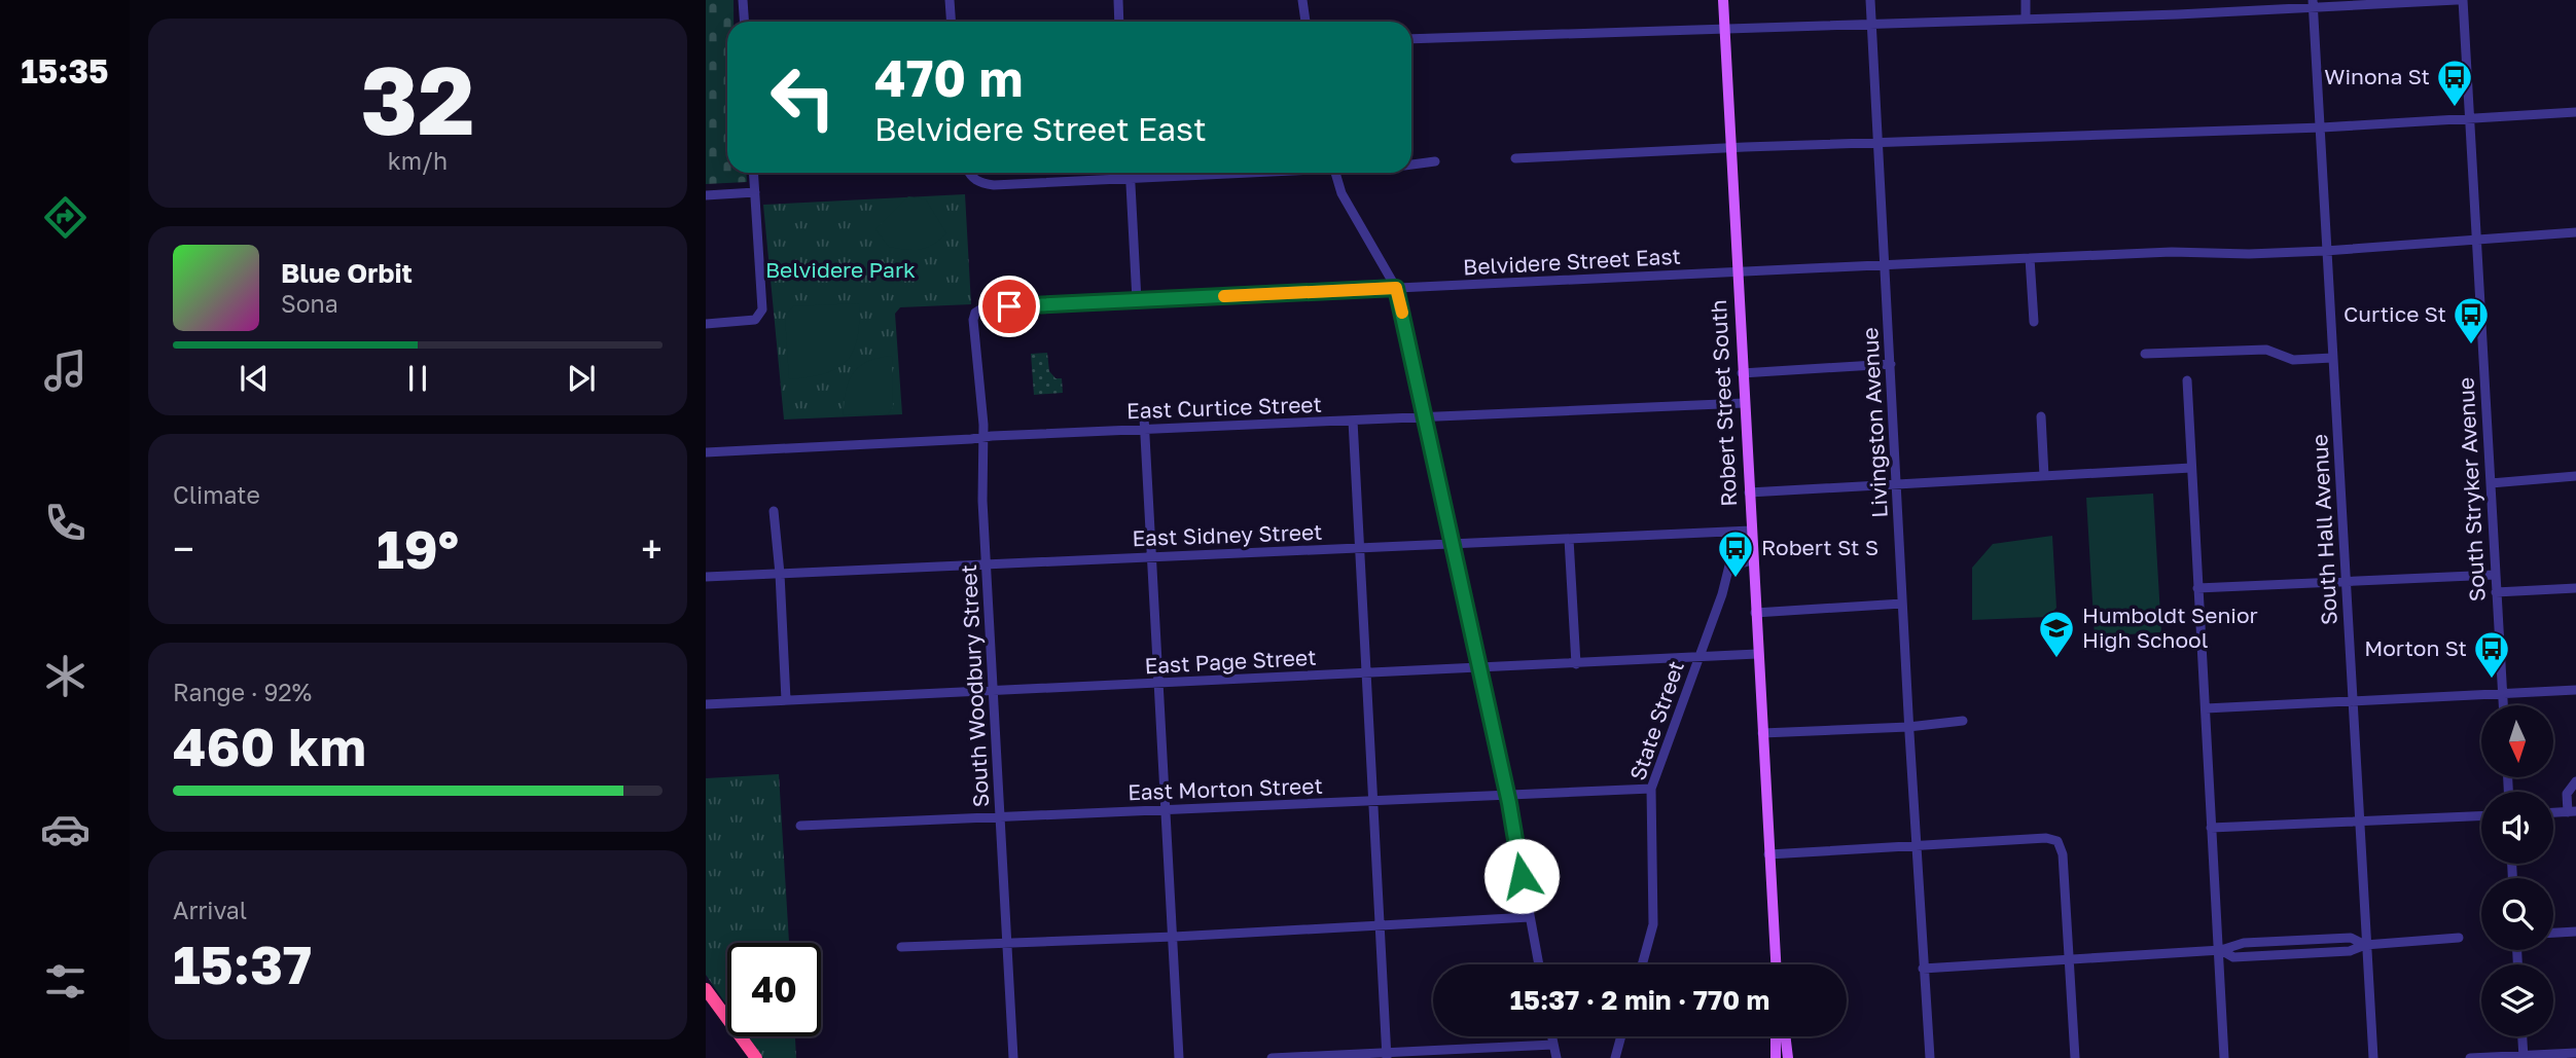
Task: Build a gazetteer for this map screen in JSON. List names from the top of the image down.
{
  "streets": {
    "main road": ["Robert Street South"],
    "street": [
      "Belvidere Street East",
      "East Curtice Street",
      "Livingston Avenue",
      "South Stryker Avenue",
      "South Hall Avenue",
      "East Sidney Street",
      "East Page Street",
      "South Woodbury Street",
      "State Street",
      "East Morton Street"
    ]
  },
  "crossings": [
    ["Belvidere Street East", "Robert Street South"],
    ["Belvidere Street East", "Livingston Avenue"],
    ["Belvidere Street East", "South Stryker Avenue"],
    ["Belvidere Street East", "South Hall Avenue"],
    ["Belvidere Street East", "South Woodbury Street"],
    ["Robert Street South", "East Curtice Street"],
    ["Robert Street South", "East Sidney Street"],
    ["Robert Street South", "East Page Street"],
    ["Robert Street South", "State Street"],
    ["East Curtice Street", "South Woodbury Street"],
    ["East Sidney Street", "South Woodbury Street"],
    ["East Sidney Street", "State Street"],
    ["East Page Street", "South Woodbury Street"],
    ["East Page Street", "State Street"],
    ["South Woodbury Street", "East Morton Street"],
    ["State Street", "East Morton Street"]
  ],
  "parks": ["Belvidere Park"],
  "places": {
    "bus stop": [
      "Winona St",
      "Curtice St",
      "Robert St S",
      "Morton St"
    ],
    "school or university": ["Humboldt Senior High School"]
  },
  "north": "bottom",
  "page": {
    "tabs": "15:35",
    "tile": [
      ["32", "km/h"],
      "Climate",
      ["Range · 92%", "460 km"],
      ["Arrival", "15:37"]
    ],
    "turn": ["470 m", "Belvidere Street East"],
    "song": ["Blue Orbit", "Sona"],
    "heat": ["−", "19°", "+"],
    "limit": "40",
    "trip": "15:37 · 2 min · 770 m"
  }
}
